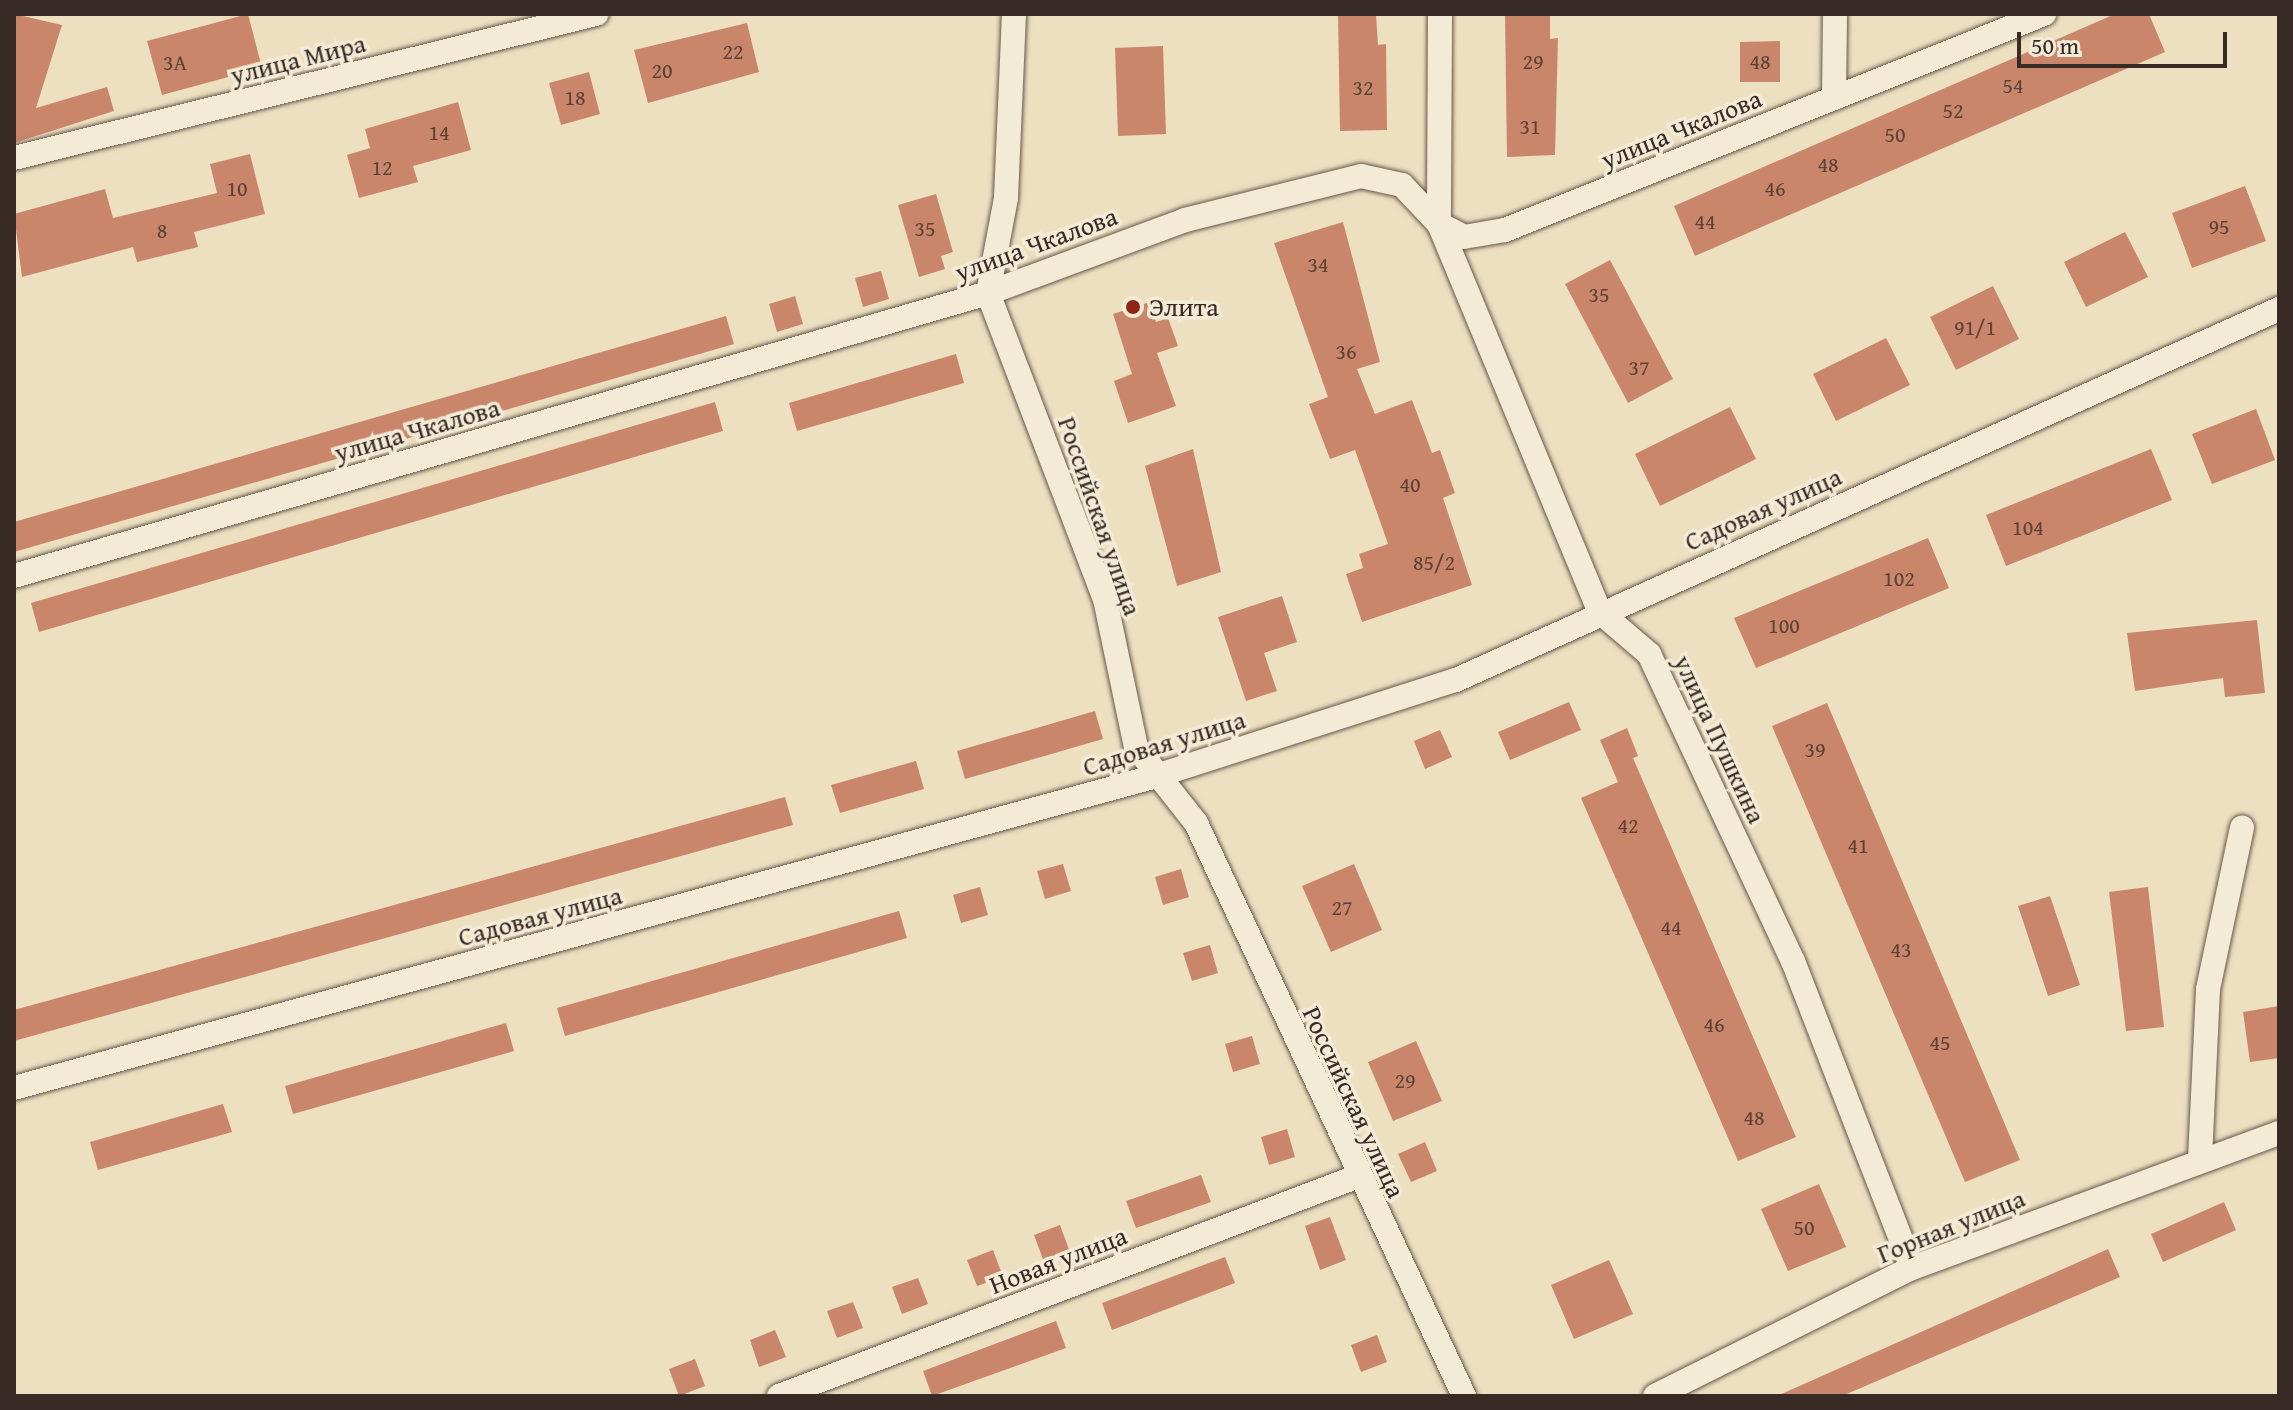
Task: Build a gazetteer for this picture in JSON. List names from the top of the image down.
{
  "streets": {
    "street": [
      "улица Мира",
      "улица Чкалова",
      "Садовая улица",
      "Российская улица",
      "улица Пушкина",
      "Горная улица",
      "Новая улица"
    ]
  },
  "crossings": [
    ["улица Чкалова", "Российская улица"],
    ["улица Чкалова", "улица Пушкина"],
    ["Садовая улица", "Российская улица"],
    ["Садовая улица", "улица Пушкина"],
    ["Российская улица", "Новая улица"],
    ["улица Пушкина", "Горная улица"]
  ],
  "places": ["Элита"],
  "house_numbers": [
    "22",
    "29",
    "48",
    "3A",
    "20",
    "54",
    "32",
    "18",
    "52",
    "31",
    "14",
    "50",
    "48",
    "12",
    "10",
    "46",
    "44",
    "95",
    "35",
    "8",
    "34",
    "35",
    "91/1",
    "36",
    "37",
    "40",
    "104",
    "85/2",
    "102",
    "100",
    "39",
    "42",
    "41",
    "27",
    "44",
    "43",
    "46",
    "45",
    "29",
    "48",
    "50"
  ],
  "scale_bar": "50 m"
}
